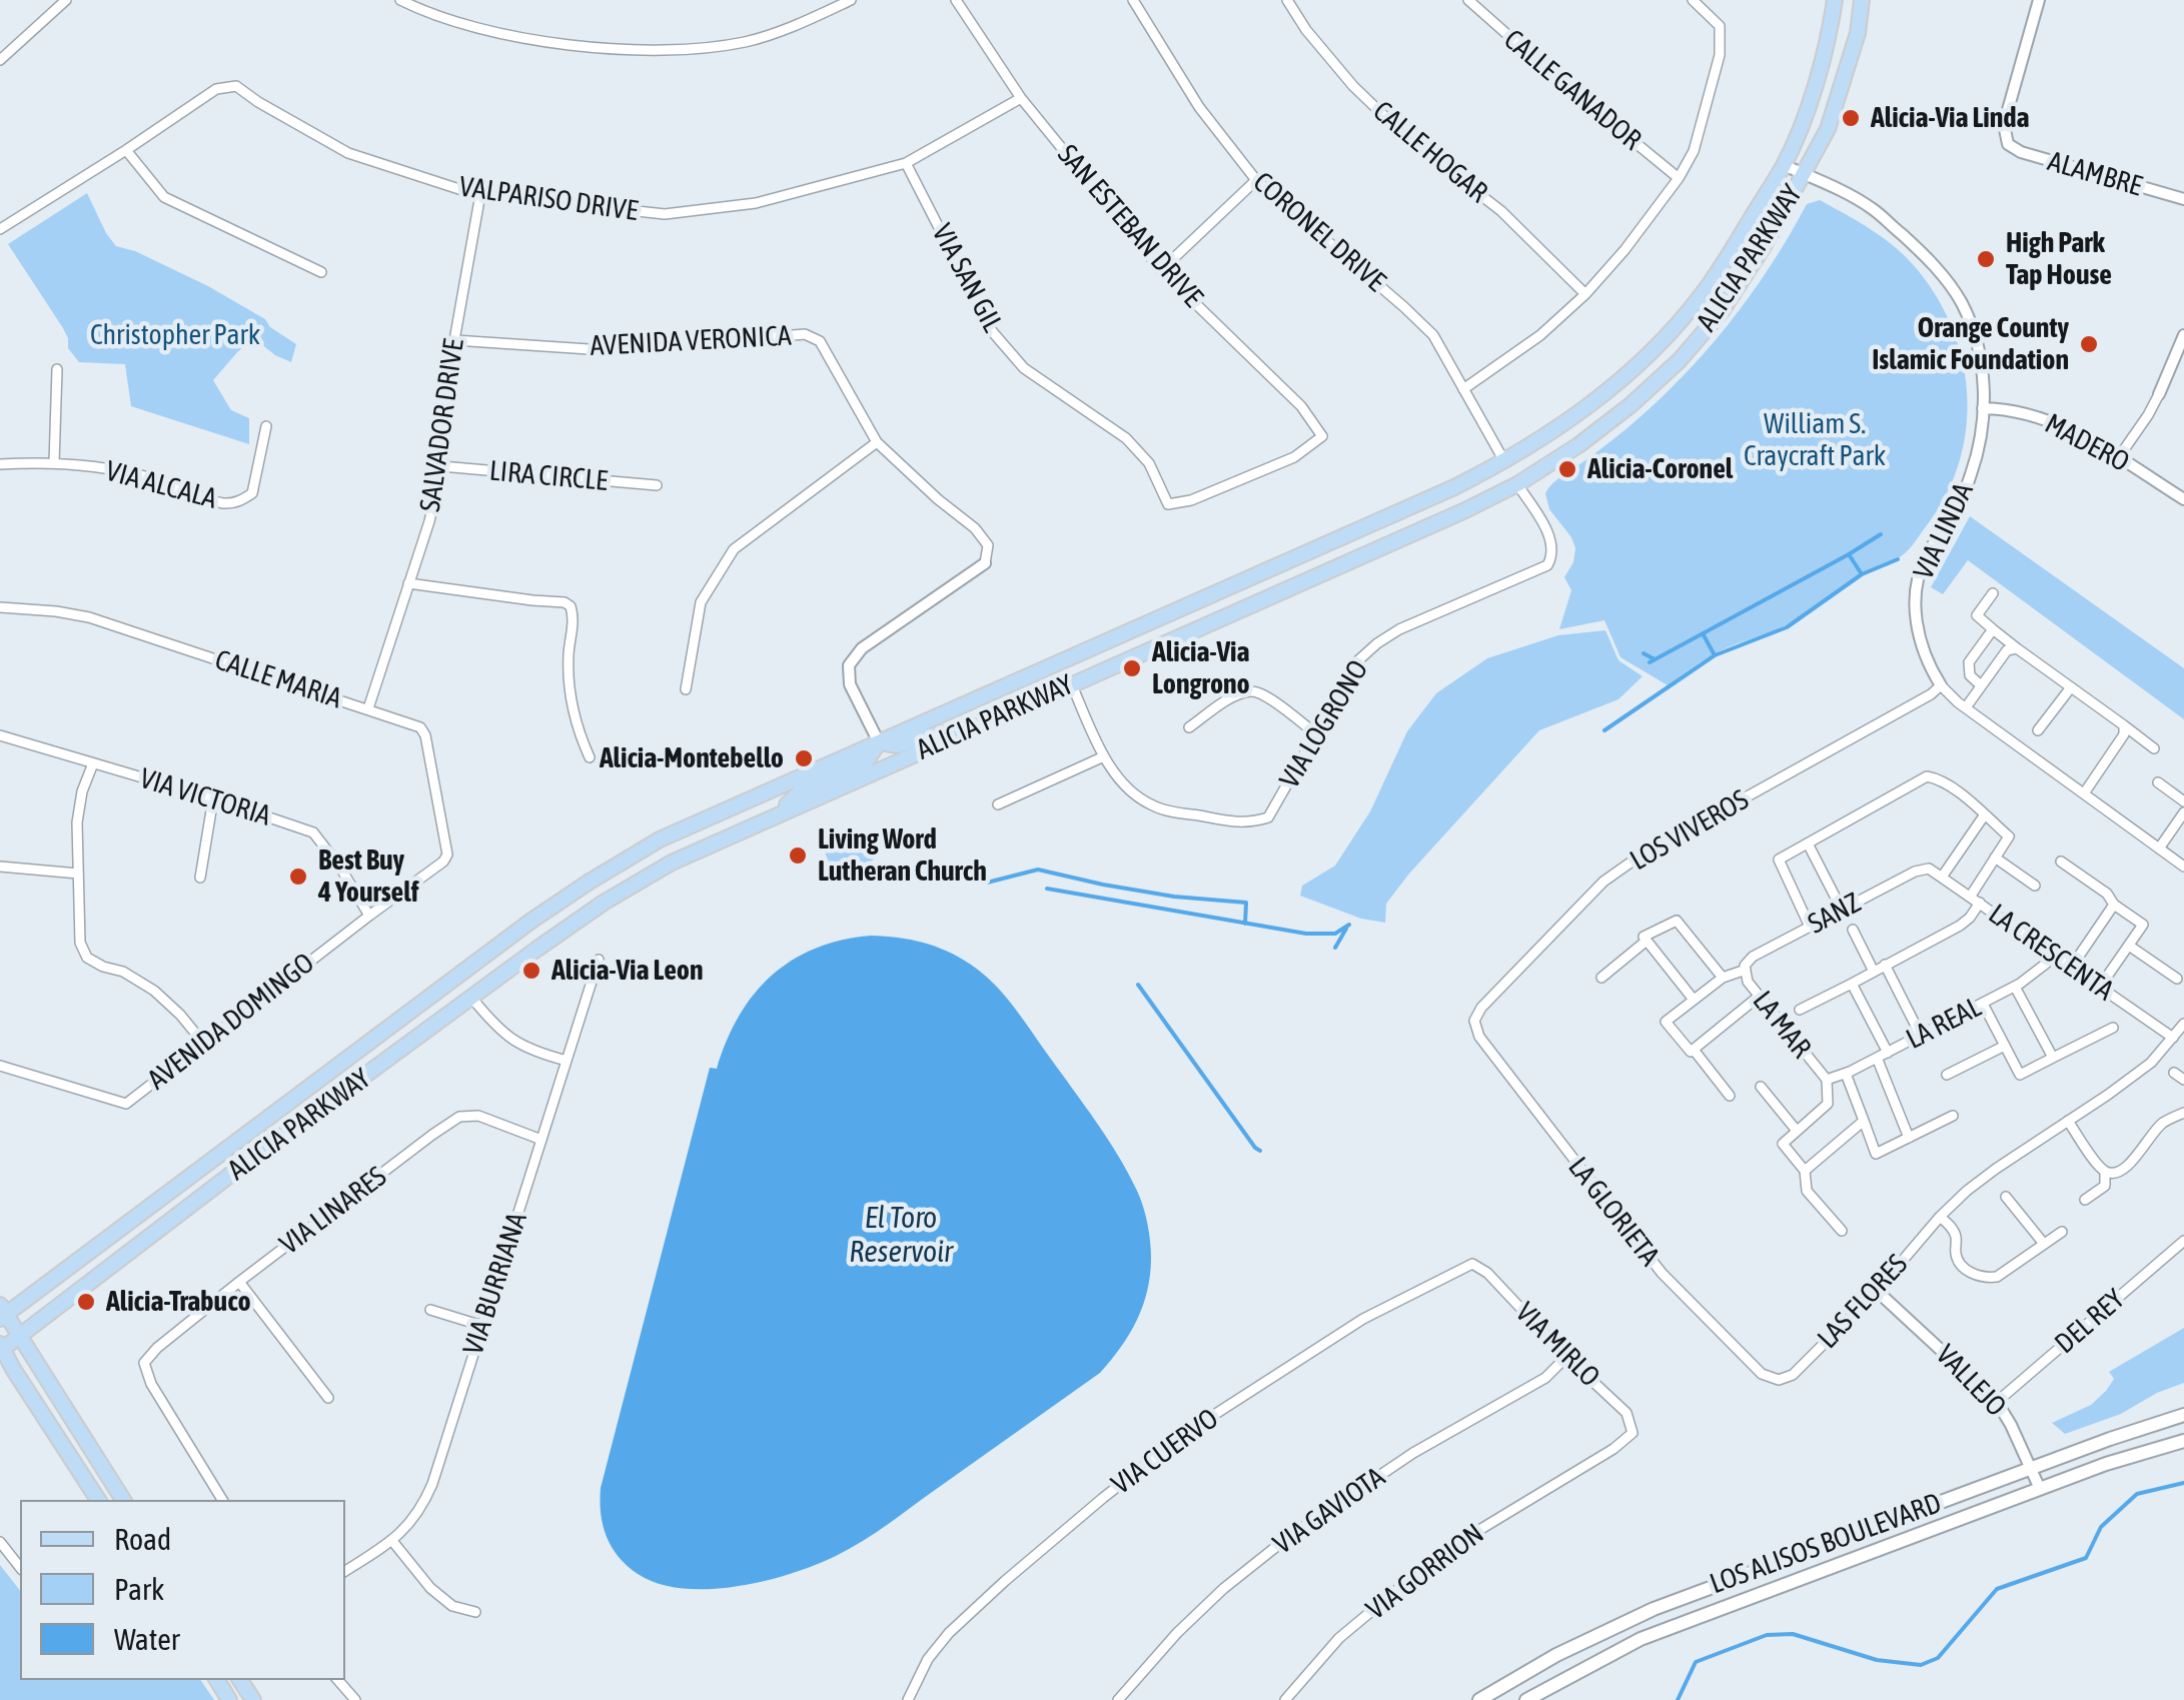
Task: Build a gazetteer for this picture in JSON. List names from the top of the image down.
{
  "streets": {
    "main road": ["ALICIA PARKWAY", "LOS ALISOS BOULEVARD"],
    "street": [
      "CALLE GANADOR",
      "CALLE HOGAR",
      "ALAMBRE",
      "VALPARISO DRIVE",
      "SAN ESTEBAN DRIVE",
      "CORONEL DRIVE",
      "VIA SAN GIL",
      "AVENIDA VERONICA",
      "SALVADOR DRIVE",
      "MADERO",
      "LIRA CIRCLE",
      "VIA ALCALA",
      "VIA LINDA",
      "CALLE MARIA",
      "VIA LOGRONO",
      "VIA VICTORIA",
      "LOS VIVEROS",
      "SANZ",
      "LA CRESCENTA",
      "AVENIDA DOMINGO",
      "LA REAL",
      "LA MAR",
      "VIA LINARES",
      "LA GLORIETA",
      "VIA BURRIANA",
      "LAS FLORES",
      "DEL REY",
      "VIA MIRLO",
      "VALLEJO",
      "VIA CUERVO",
      "VIA GAVIOTA",
      "VIA GORRION"
    ]
  },
  "crossings": [
    ["VALPARISO DRIVE", "SAN ESTEBAN DRIVE"],
    ["VALPARISO DRIVE", "VIA SAN GIL"],
    ["VALPARISO DRIVE", "SALVADOR DRIVE"],
    ["SAN ESTEBAN DRIVE", "VIA SAN GIL"],
    ["CORONEL DRIVE", "ALICIA PARKWAY"],
    ["ALICIA PARKWAY", "VIA LINDA"],
    ["ALICIA PARKWAY", "VIA LOGRONO"],
    ["AVENIDA VERONICA", "SALVADOR DRIVE"],
    ["SALVADOR DRIVE", "LIRA CIRCLE"],
    ["SALVADOR DRIVE", "CALLE MARIA"],
    ["MADERO", "VIA LINDA"],
    ["VIA LINDA", "LOS VIVEROS"],
    ["CALLE MARIA", "AVENIDA DOMINGO"],
    ["VIA VICTORIA", "AVENIDA DOMINGO"],
    ["LOS VIVEROS", "LA GLORIETA"],
    ["SANZ", "LA CRESCENTA"],
    ["SANZ", "LA MAR"],
    ["LA CRESCENTA", "LA REAL"],
    ["LA CRESCENTA", "LAS FLORES"],
    ["LA REAL", "LA MAR"],
    ["VIA LINARES", "VIA BURRIANA"],
    ["LA GLORIETA", "LAS FLORES"],
    ["LAS FLORES", "VALLEJO"],
    ["DEL REY", "VALLEJO"],
    ["VIA MIRLO", "VIA CUERVO"],
    ["VIA MIRLO", "VIA GAVIOTA"],
    ["VIA MIRLO", "VIA GORRION"],
    ["VALLEJO", "LOS ALISOS BOULEVARD"]
  ],
  "water": ["El Toro Reservoir"],
  "parks": ["Christopher Park", "William S. Craycraft Park"],
  "places": [
    "Alicia-Via Linda",
    "High Park Tap House",
    "Orange County Islamic Foundation",
    "Alicia-Coronel",
    "Alicia-Via Longrono",
    "Alicia-Montebello",
    "Living Word Lutheran Church",
    "Best Buy 4 Yourself",
    "Alicia-Via Leon",
    "Alicia-Trabuco"
  ],
  "legend": ["Road", "Park", "Water"]
}
